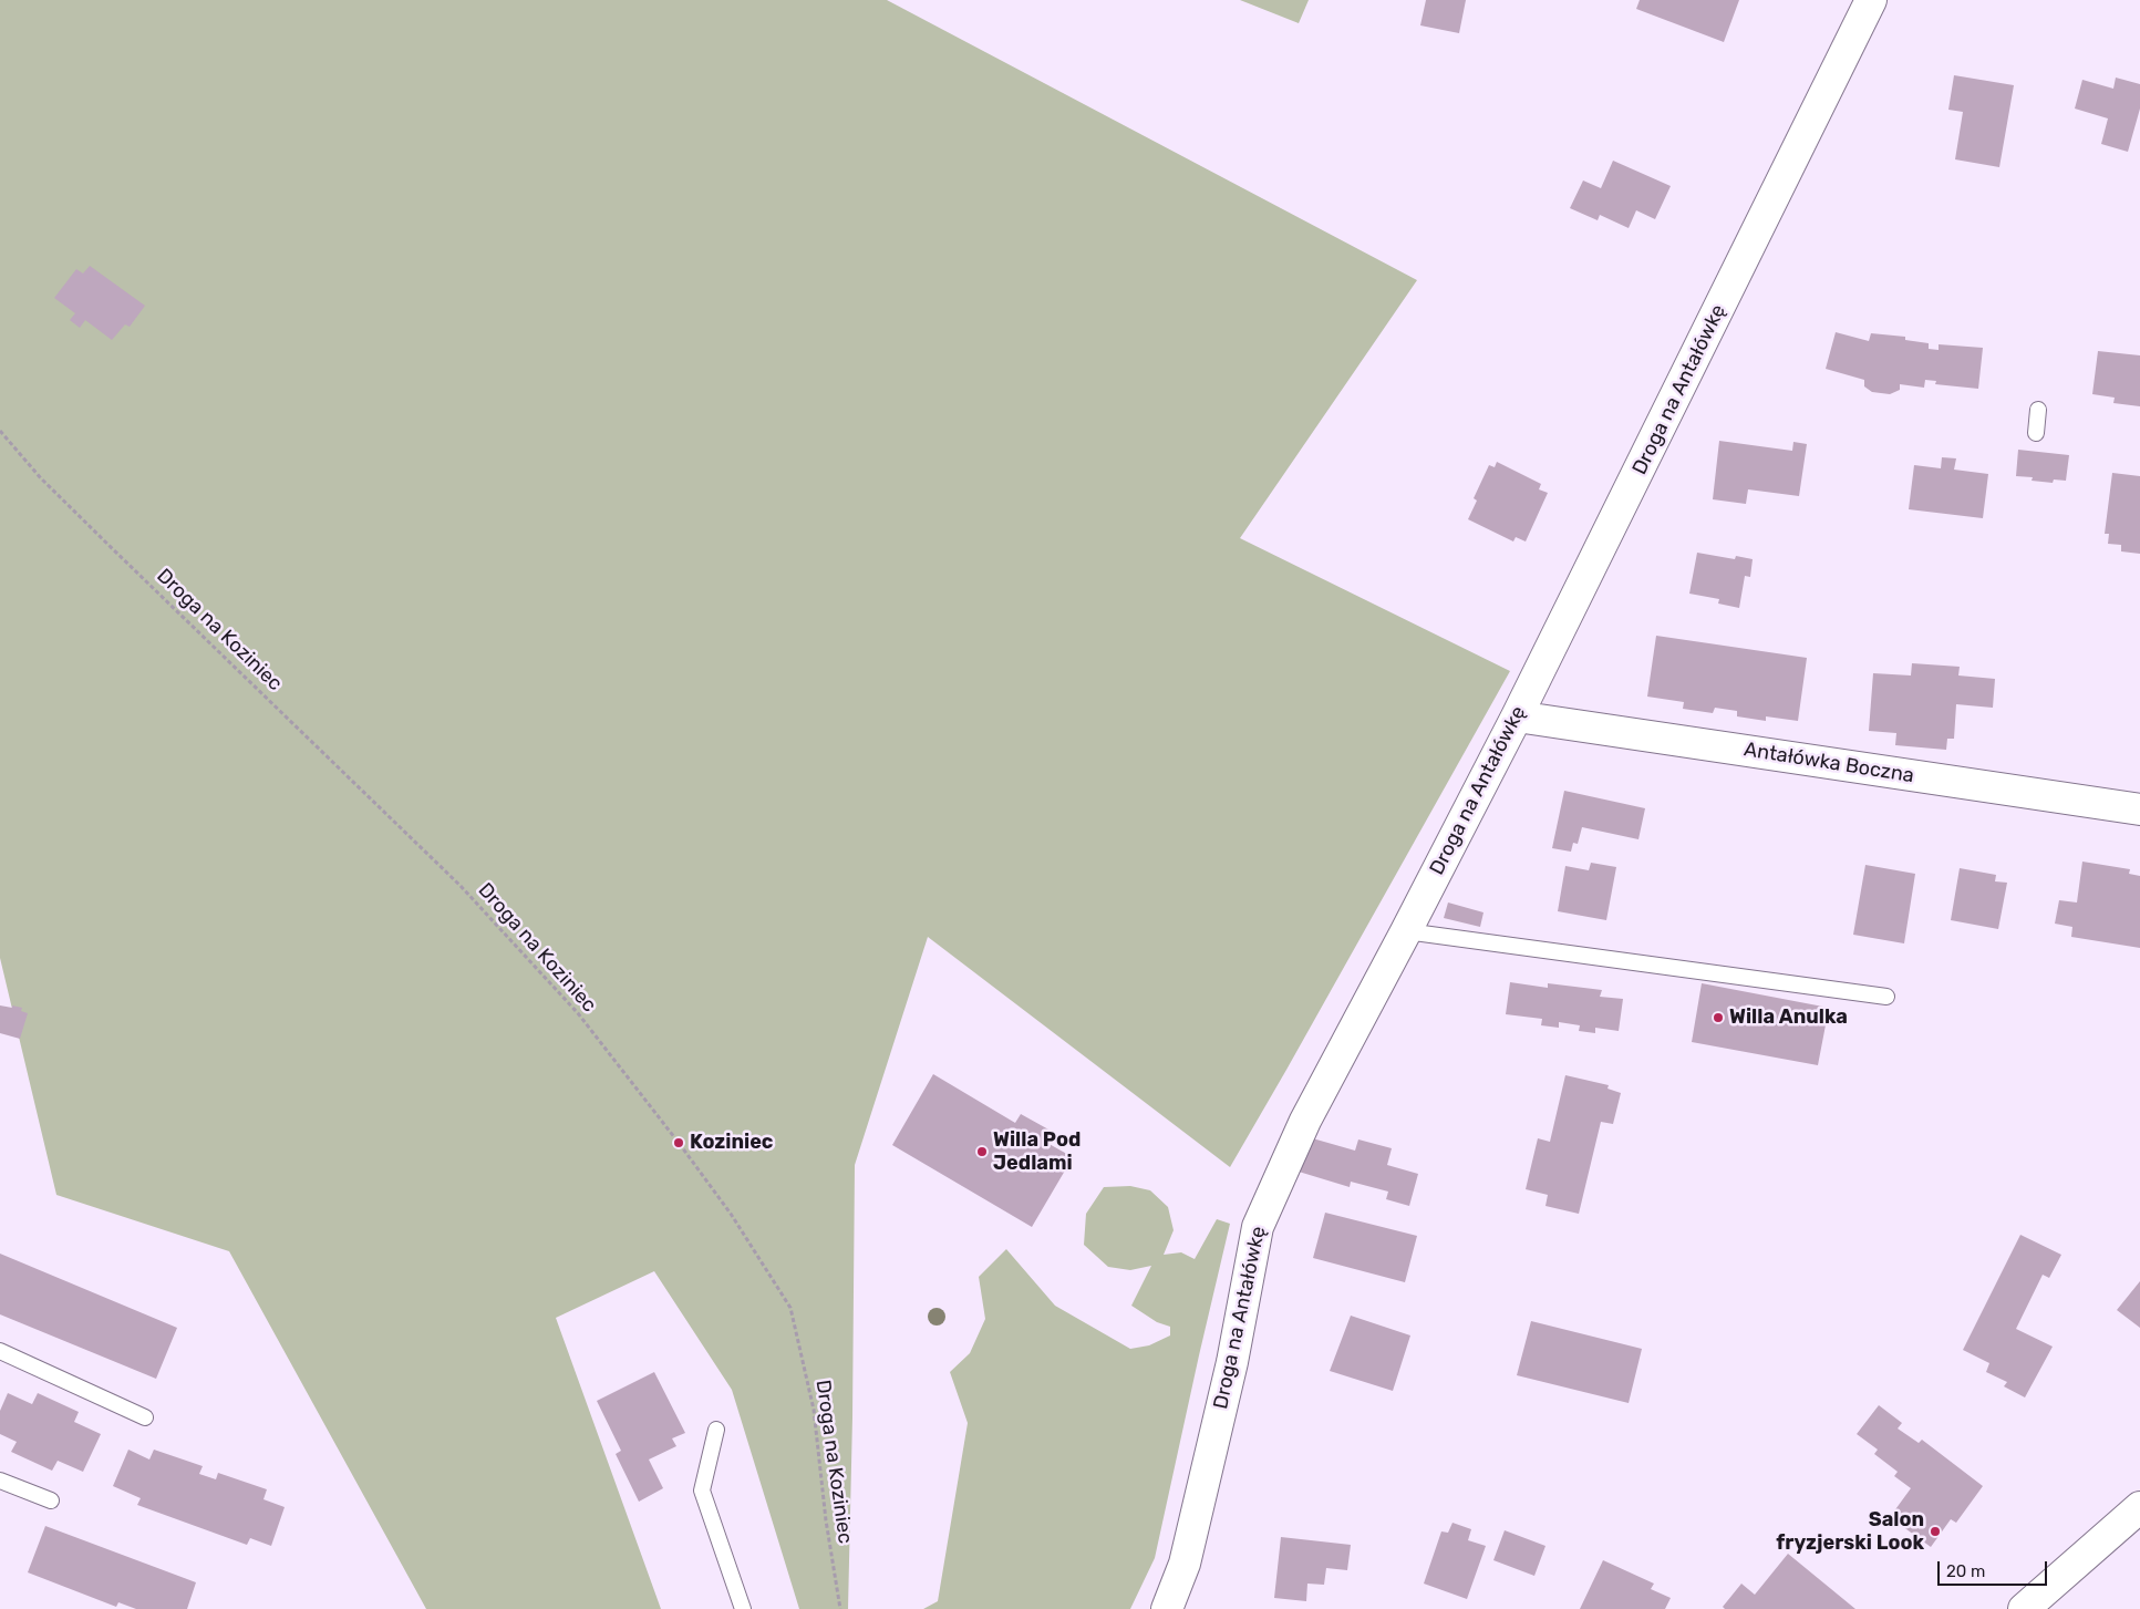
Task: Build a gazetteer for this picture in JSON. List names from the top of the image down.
{
  "streets": {
    "street": ["Droga na Antałówkę", "Antałówka Boczna"],
    "path": ["Droga na Koziniec"]
  },
  "crossings": [
    ["Droga na Antałówkę", "Antałówka Boczna"]
  ],
  "places": [
    "Willa Anulka",
    "Koziniec",
    "Willa Pod Jedlami",
    "Salon fryzjerski Look"
  ],
  "scale_bar": "20 m"
}
